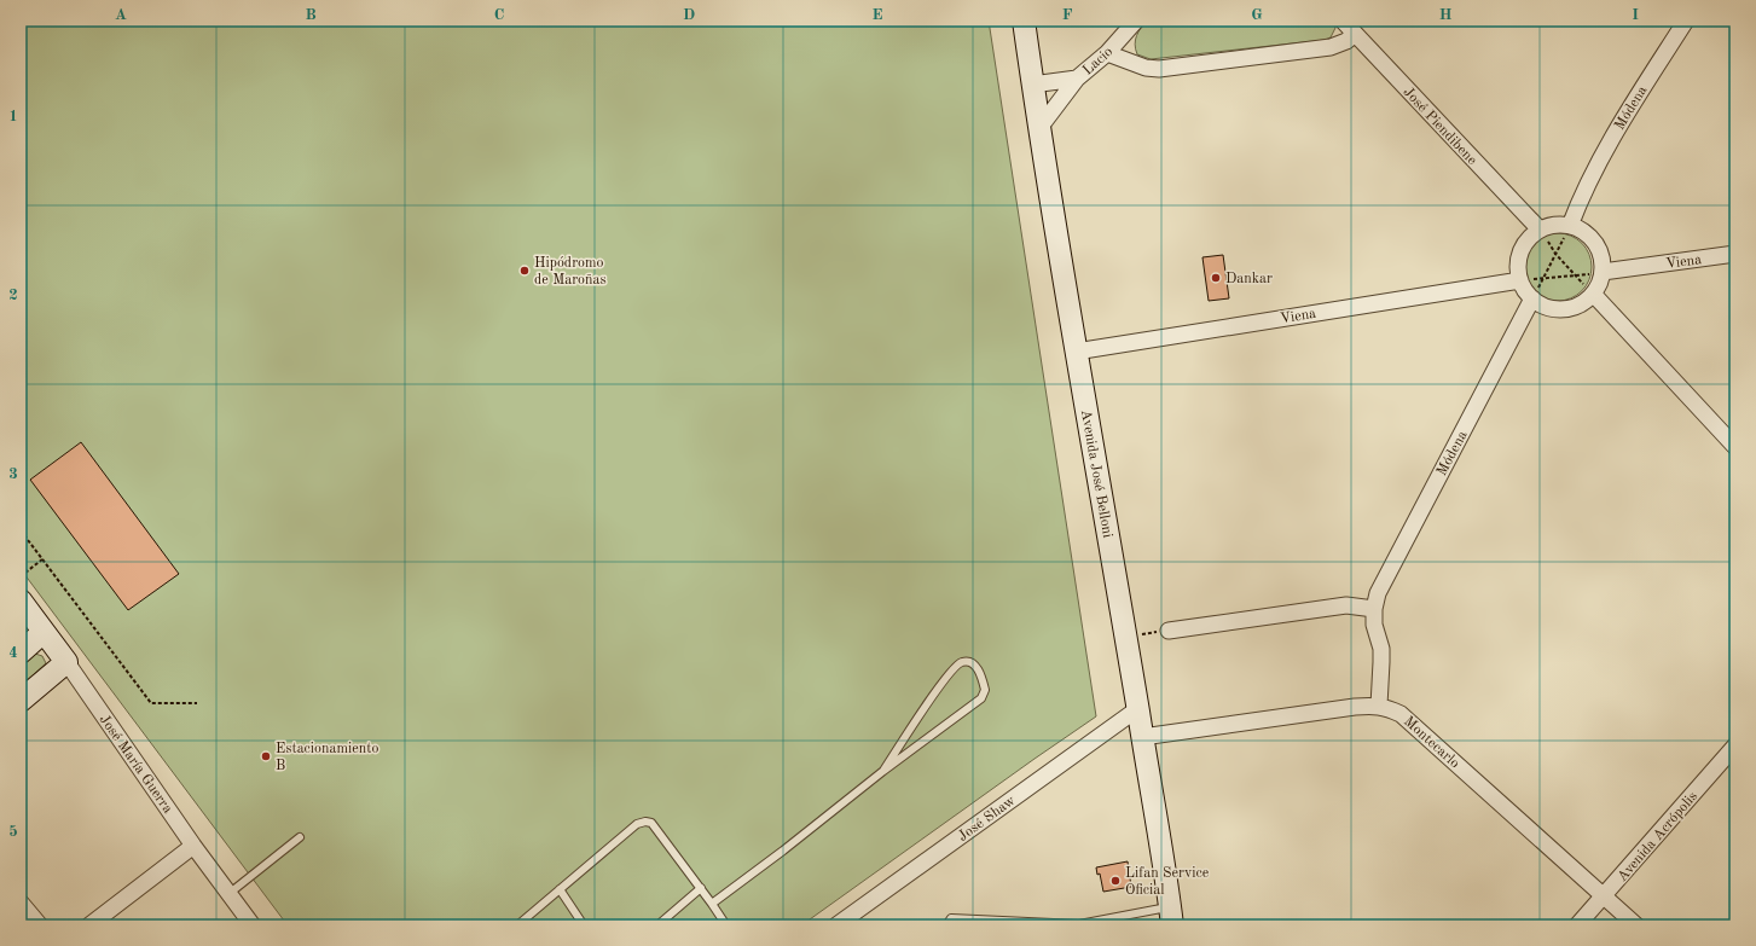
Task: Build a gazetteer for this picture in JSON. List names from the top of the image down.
{
  "streets": {
    "main road": ["Avenida José Belloni", "José María Guerra"],
    "street": [
      "Lacio",
      "Módena",
      "José Piendibene",
      "Viena",
      "Montecarlo",
      "José Shaw",
      "Avenida Acrópolis"
    ]
  },
  "crossings": [
    ["Lacio", "Avenida José Belloni"],
    ["Módena", "Montecarlo"],
    ["Viena", "Avenida José Belloni"],
    ["Avenida José Belloni", "Montecarlo"],
    ["Avenida José Belloni", "José Shaw"],
    ["Montecarlo", "Avenida Acrópolis"]
  ],
  "places": [
    "Hipódromo de Maroñas",
    "Dankar",
    "Estacionamiento B",
    "Lifan Service Oficial"
  ],
  "grid": {
    "columns": [
      "A",
      "B",
      "C",
      "D",
      "E",
      "F",
      "G",
      "H",
      "I"
    ],
    "rows": [
      "1",
      "2",
      "3",
      "4",
      "5"
    ]
  }
}
